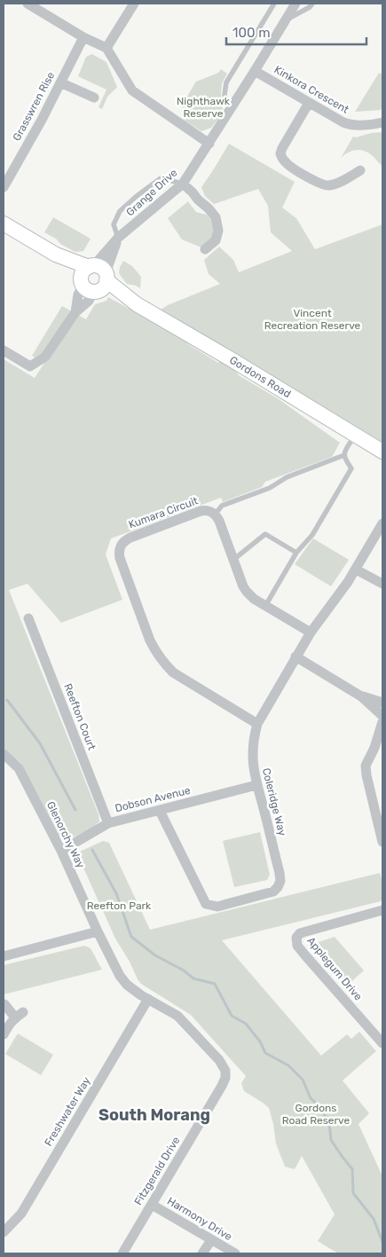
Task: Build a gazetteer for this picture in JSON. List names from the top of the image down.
{
  "streets": {
    "street": [
      "Kinkora Crescent",
      "Grasswren Rise",
      "Grange Drive",
      "Gordons Road",
      "Kumara Circuit",
      "Reefton Court",
      "Dobson Avenue",
      "Coleridge Way",
      "Glenorchy Way",
      "Applegum Drive",
      "Freshwater Way",
      "Fitzgerald Drive",
      "Harmony Drive"
    ]
  },
  "crossings": [
    ["Kinkora Crescent", "Grange Drive"],
    ["Grange Drive", "Gordons Road"],
    ["Kumara Circuit", "Coleridge Way"],
    ["Reefton Court", "Dobson Avenue"],
    ["Dobson Avenue", "Coleridge Way"],
    ["Dobson Avenue", "Glenorchy Way"],
    ["Glenorchy Way", "Freshwater Way"],
    ["Glenorchy Way", "Fitzgerald Drive"],
    ["Fitzgerald Drive", "Harmony Drive"]
  ],
  "districts": ["South Morang"],
  "parks": [
    "Nighthawk Reserve",
    "Vincent Recreation Reserve",
    "Reefton Park",
    "Gordons Road Reserve"
  ],
  "scale_bar": "100 m"
}
